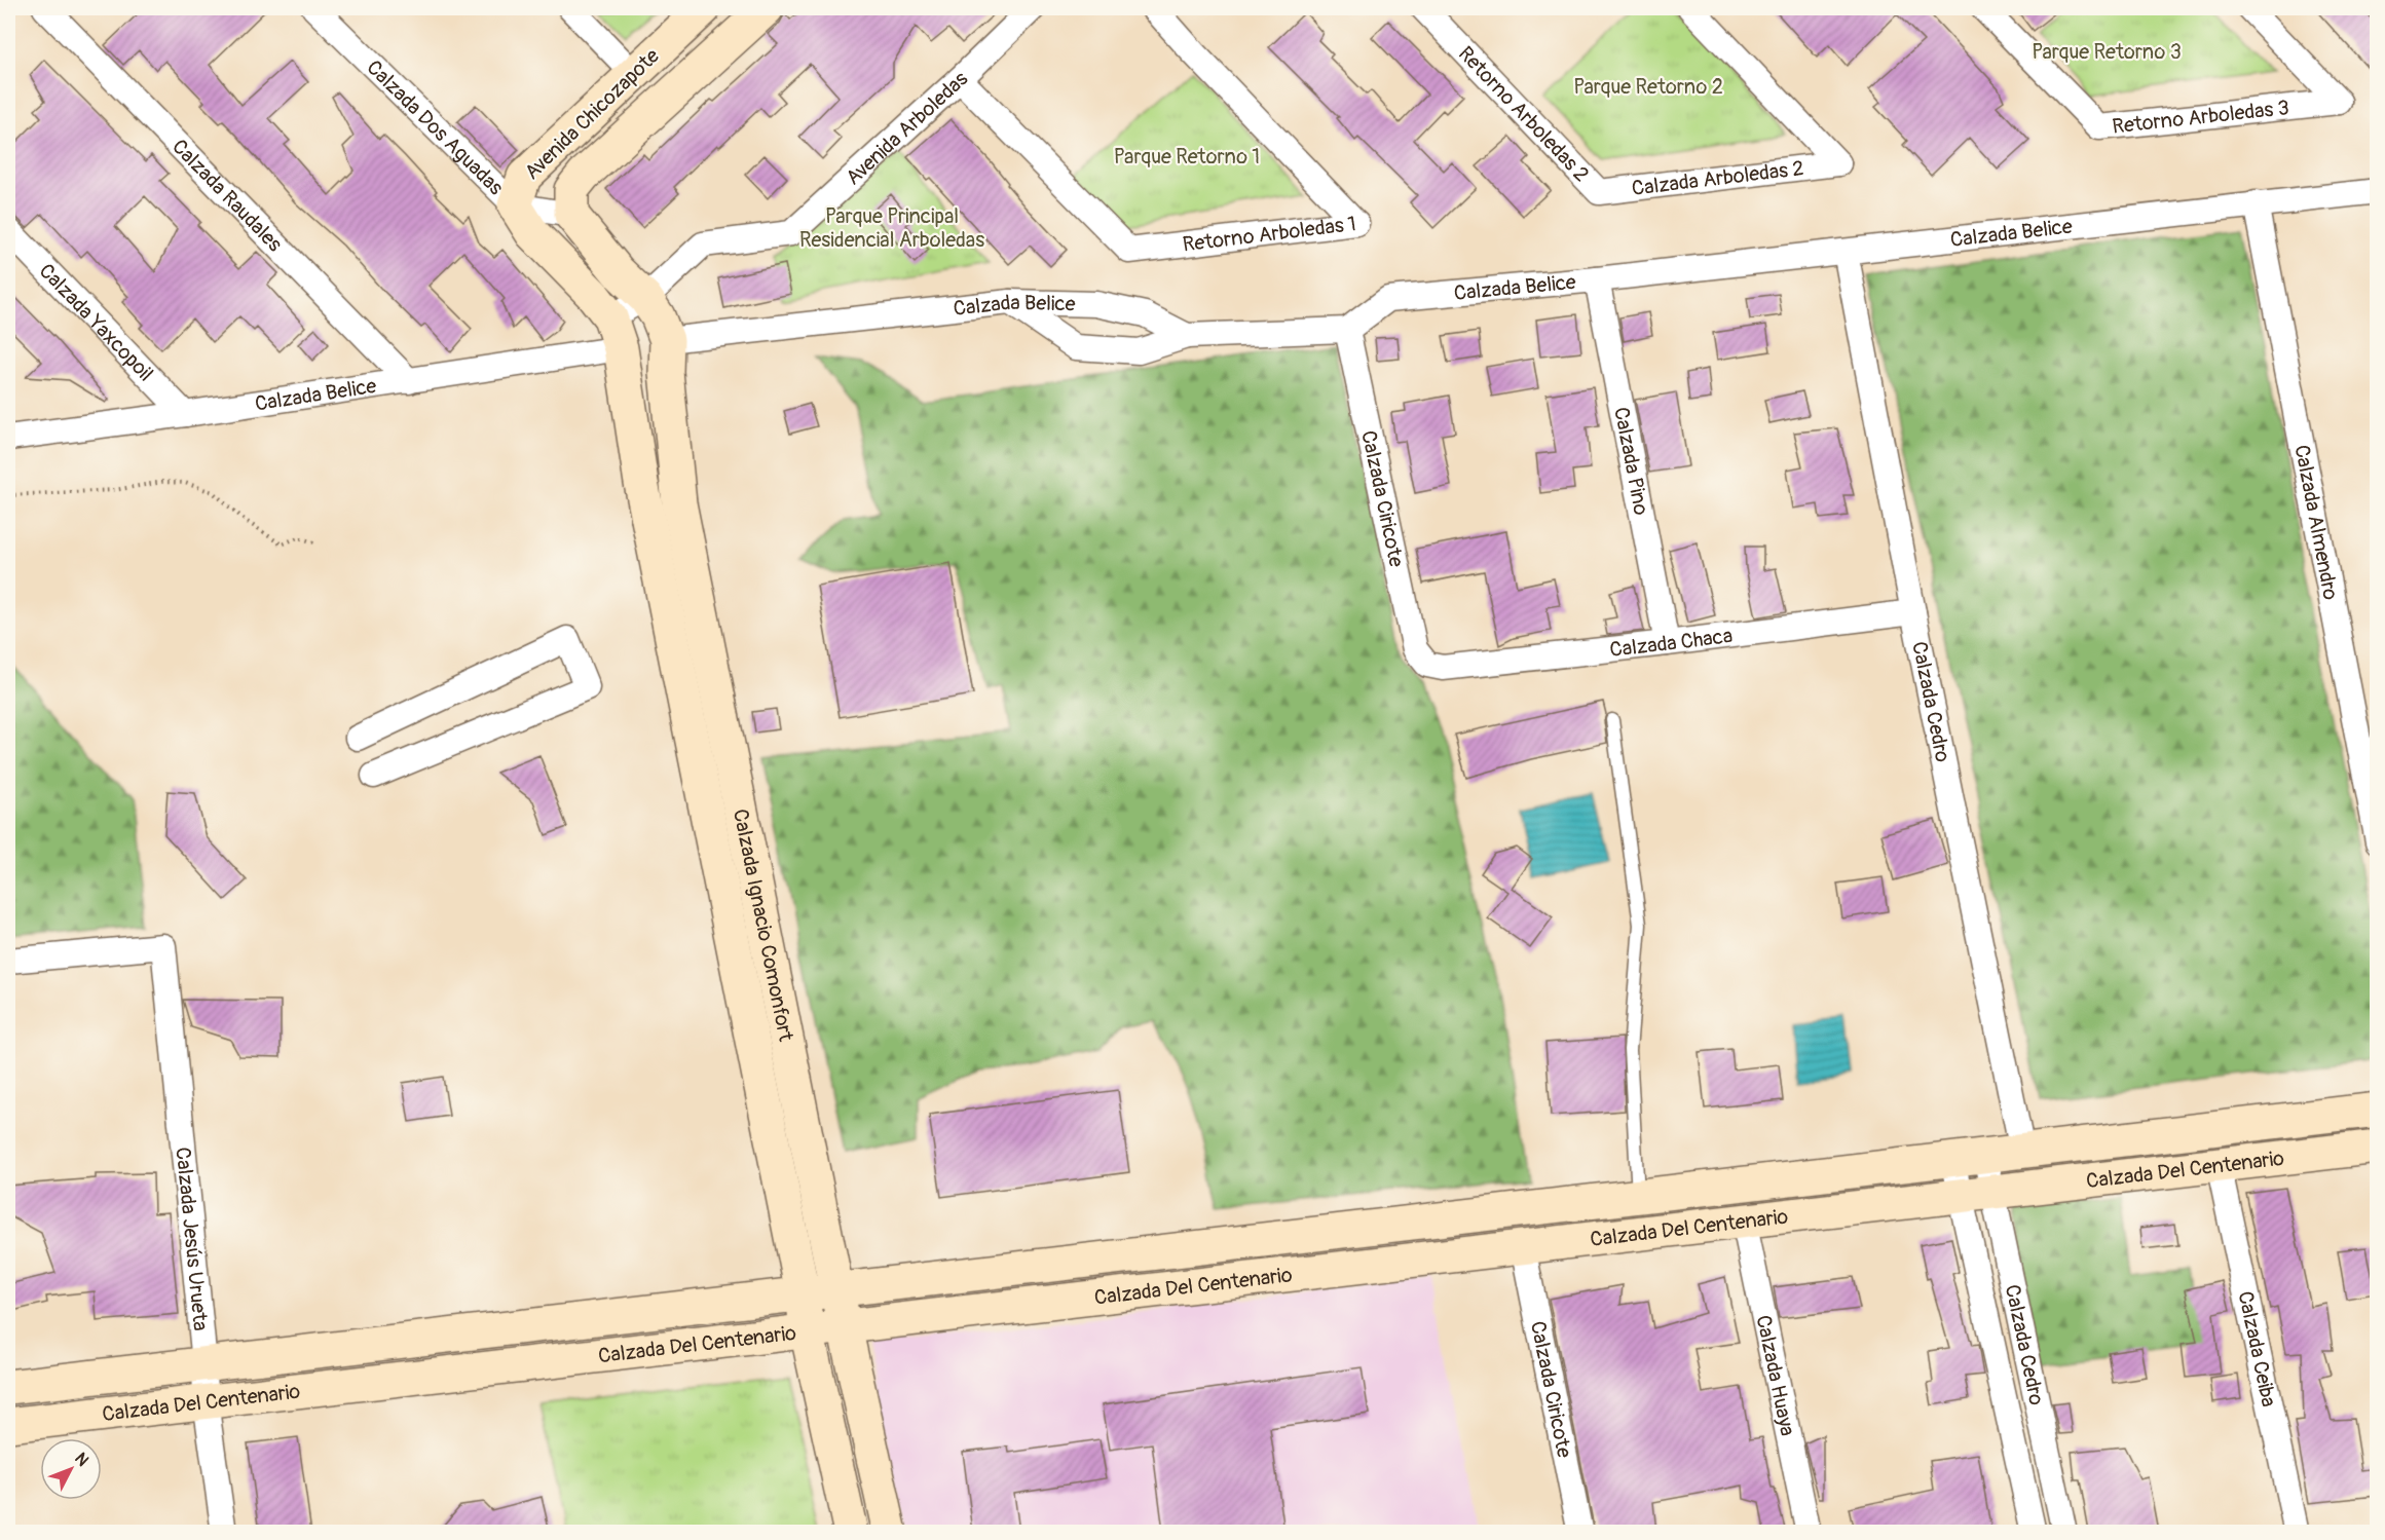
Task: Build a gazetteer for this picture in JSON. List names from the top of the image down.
{
  "streets": {
    "main road": ["Avenida Chicozapote", "Calzada Ignacio Comonfort", "Calzada Del Centenario"],
    "street": [
      "Retorno Arboledas 2",
      "Retorno Arboledas 3",
      "Calzada Dos Aguadas",
      "Avenida Arboledas",
      "Calzada Arboledas 2",
      "Calzada Raudales",
      "Retorno Arboledas 1",
      "Calzada Belice",
      "Calzada Yaxcopoil",
      "Calzada Pino",
      "Calzada Ciricote",
      "Calzada Almendro",
      "Calzada Chaca",
      "Calzada Cedro",
      "Calzada Jesús Urueta",
      "Calzada Ceiba",
      "Calzada Huaya"
    ]
  },
  "crossings": [
    ["Avenida Chicozapote", "Calzada Dos Aguadas"],
    ["Retorno Arboledas 2", "Calzada Arboledas 2"],
    ["Avenida Arboledas", "Retorno Arboledas 1"],
    ["Avenida Arboledas", "Calzada Belice"],
    ["Avenida Arboledas", "Calzada Ignacio Comonfort"],
    ["Calzada Raudales", "Calzada Belice"],
    ["Calzada Belice", "Calzada Yaxcopoil"],
    ["Calzada Belice", "Calzada Pino"],
    ["Calzada Belice", "Calzada Ciricote"],
    ["Calzada Belice", "Calzada Almendro"],
    ["Calzada Belice", "Calzada Cedro"],
    ["Calzada Belice", "Calzada Ignacio Comonfort"],
    ["Calzada Pino", "Calzada Chaca"],
    ["Calzada Ciricote", "Calzada Chaca"],
    ["Calzada Ciricote", "Calzada Del Centenario"],
    ["Calzada Chaca", "Calzada Cedro"],
    ["Calzada Cedro", "Calzada Del Centenario"],
    ["Calzada Ignacio Comonfort", "Calzada Del Centenario"],
    ["Calzada Del Centenario", "Calzada Jesús Urueta"],
    ["Calzada Del Centenario", "Calzada Ceiba"],
    ["Calzada Del Centenario", "Calzada Huaya"]
  ],
  "parks": [
    "Parque Retorno 3",
    "Parque Retorno 2",
    "Parque Retorno 1",
    "Parque Principal Residencial Arboledas"
  ],
  "north": "top right"
}
